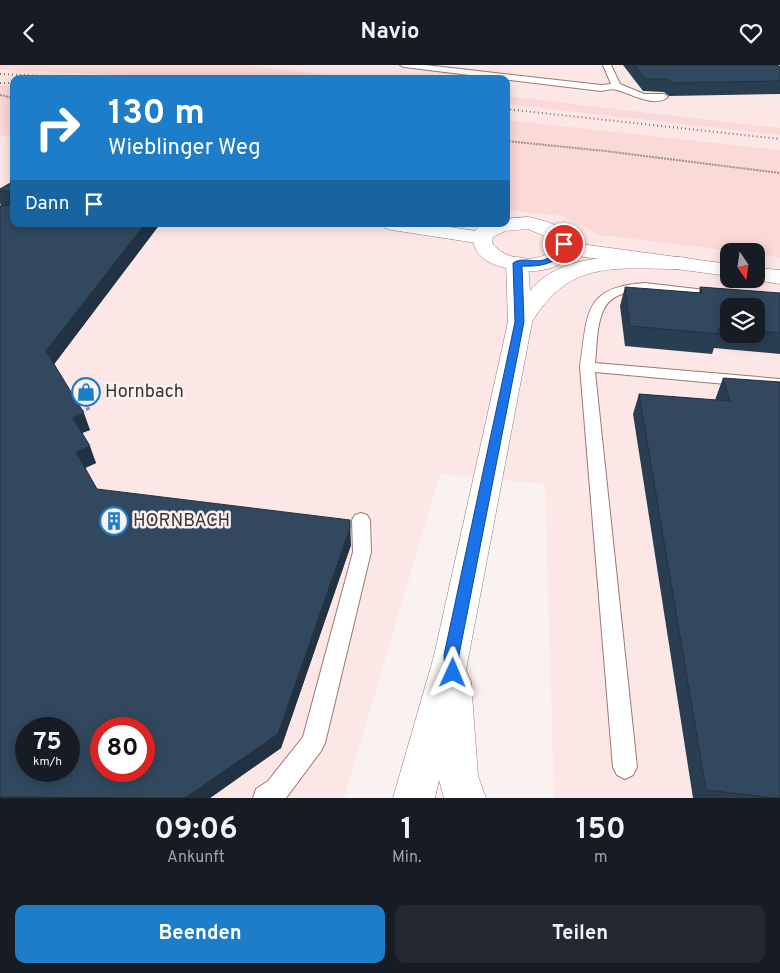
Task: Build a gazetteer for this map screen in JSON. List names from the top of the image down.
{
  "places": {
    "shop": ["Hornbach"],
    "building": ["HORNBACH"]
  },
  "north": "bottom",
  "page": {
    "header": "Navio",
    "turn": ["130 m", "Wieblinger Weg"],
    "then": "Dann",
    "speed": "75 km/h",
    "limit": "80",
    "eta": [
      "09:06",
      "Ankunft",
      "1",
      "Min.",
      "150",
      "m"
    ],
    "buttons": ["Beenden", "Teilen"]
  }
}
